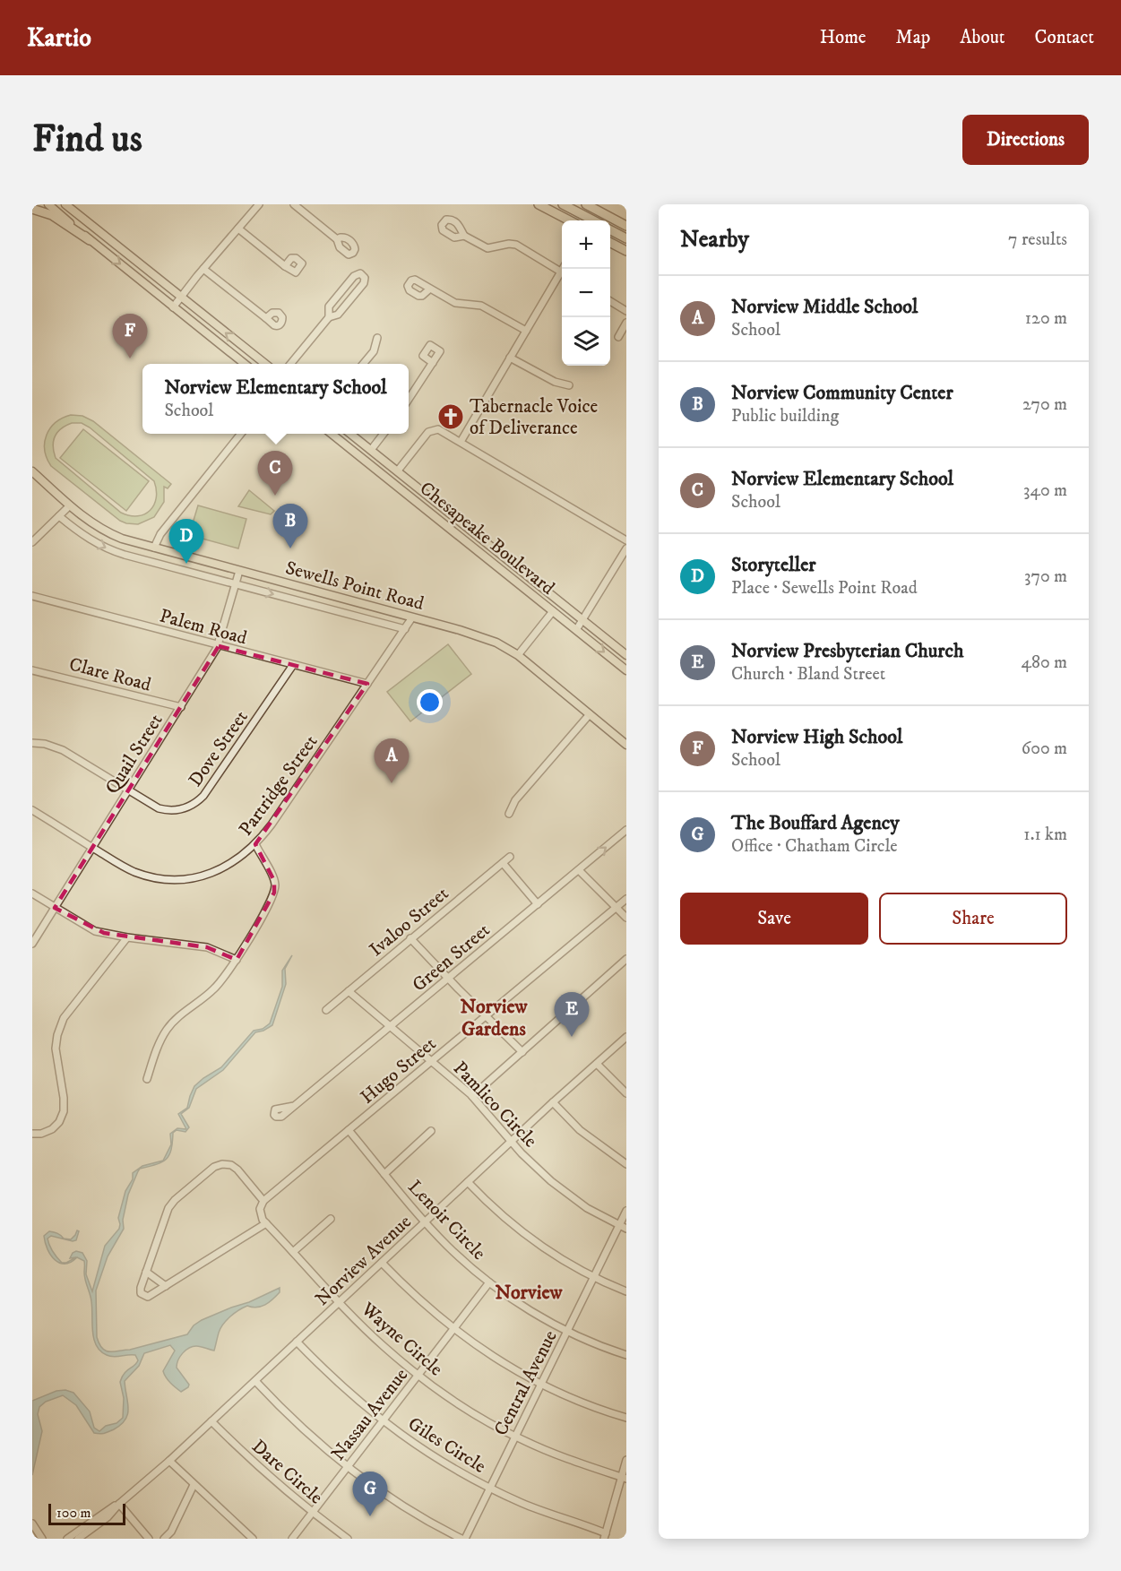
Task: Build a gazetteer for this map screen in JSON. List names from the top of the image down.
{
  "streets": {
    "main road": ["Chesapeake Boulevard", "Sewells Point Road"],
    "street": [
      "Palem Road",
      "Clare Road",
      "Dove Street",
      "Quail Street",
      "Partridge Street",
      "Ivaloo Street",
      "Green Street",
      "Hugo Street",
      "Pamlico Circle",
      "Lenoir Circle",
      "Norview Avenue",
      "Wayne Circle",
      "Central Avenue",
      "Nassau Avenue",
      "Giles Circle",
      "Dare Circle"
    ]
  },
  "crossings": [
    ["Sewells Point Road", "Quail Street"],
    ["Sewells Point Road", "Partridge Street"],
    ["Palem Road", "Dove Street"],
    ["Palem Road", "Quail Street"],
    ["Palem Road", "Partridge Street"],
    ["Clare Road", "Quail Street"],
    ["Dove Street", "Quail Street"],
    ["Quail Street", "Partridge Street"],
    ["Ivaloo Street", "Pamlico Circle"],
    ["Green Street", "Pamlico Circle"],
    ["Hugo Street", "Pamlico Circle"],
    ["Hugo Street", "Lenoir Circle"],
    ["Pamlico Circle", "Norview Avenue"],
    ["Pamlico Circle", "Central Avenue"],
    ["Lenoir Circle", "Norview Avenue"],
    ["Lenoir Circle", "Central Avenue"],
    ["Lenoir Circle", "Nassau Avenue"],
    ["Norview Avenue", "Wayne Circle"],
    ["Norview Avenue", "Giles Circle"],
    ["Norview Avenue", "Dare Circle"],
    ["Wayne Circle", "Central Avenue"],
    ["Wayne Circle", "Nassau Avenue"],
    ["Central Avenue", "Giles Circle"],
    ["Nassau Avenue", "Giles Circle"],
    ["Nassau Avenue", "Dare Circle"]
  ],
  "districts": ["Norview Gardens", "Norview"],
  "places": {
    "church": ["Tabernacle Voice of Deliverance"]
  },
  "scale_bar": "100 m",
  "page": {
    "header": "Kartio",
    "nav": [
      "Home",
      "Map",
      "About",
      "Contact"
    ],
    "buttons": [
      "Directions",
      ["Save", "Share"]
    ],
    "title": "Find us",
    "heading": ["Nearby", "7 results"],
    "map_buttons": ["+", "−"],
    "list": [
      {
        "mark": "A",
        "name": "Norview Middle School",
        "note": "School",
        "value": "120 m"
      },
      {
        "mark": "B",
        "name": "Norview Community Center",
        "note": "Public building",
        "value": "270 m"
      },
      {
        "mark": "C",
        "name": "Norview Elementary School",
        "note": "School",
        "value": "340 m"
      },
      {
        "mark": "D",
        "name": "Storyteller",
        "note": "Place · Sewells Point Road",
        "value": "370 m"
      },
      {
        "mark": "E",
        "name": "Norview Presbyterian Church",
        "note": "Church · Bland Street",
        "value": "480 m"
      },
      {
        "mark": "F",
        "name": "Norview High School",
        "note": "School",
        "value": "600 m"
      },
      {
        "mark": "G",
        "name": "The Bouffard Agency",
        "note": "Office · Chatham Circle",
        "value": "1.1 km"
      }
    ],
    "pins": [
      "F",
      "C",
      "B",
      "D",
      "A",
      "E",
      "G"
    ],
    "popup": ["Norview Elementary School", "School"],
    "scale": "100 m"
  }
}
